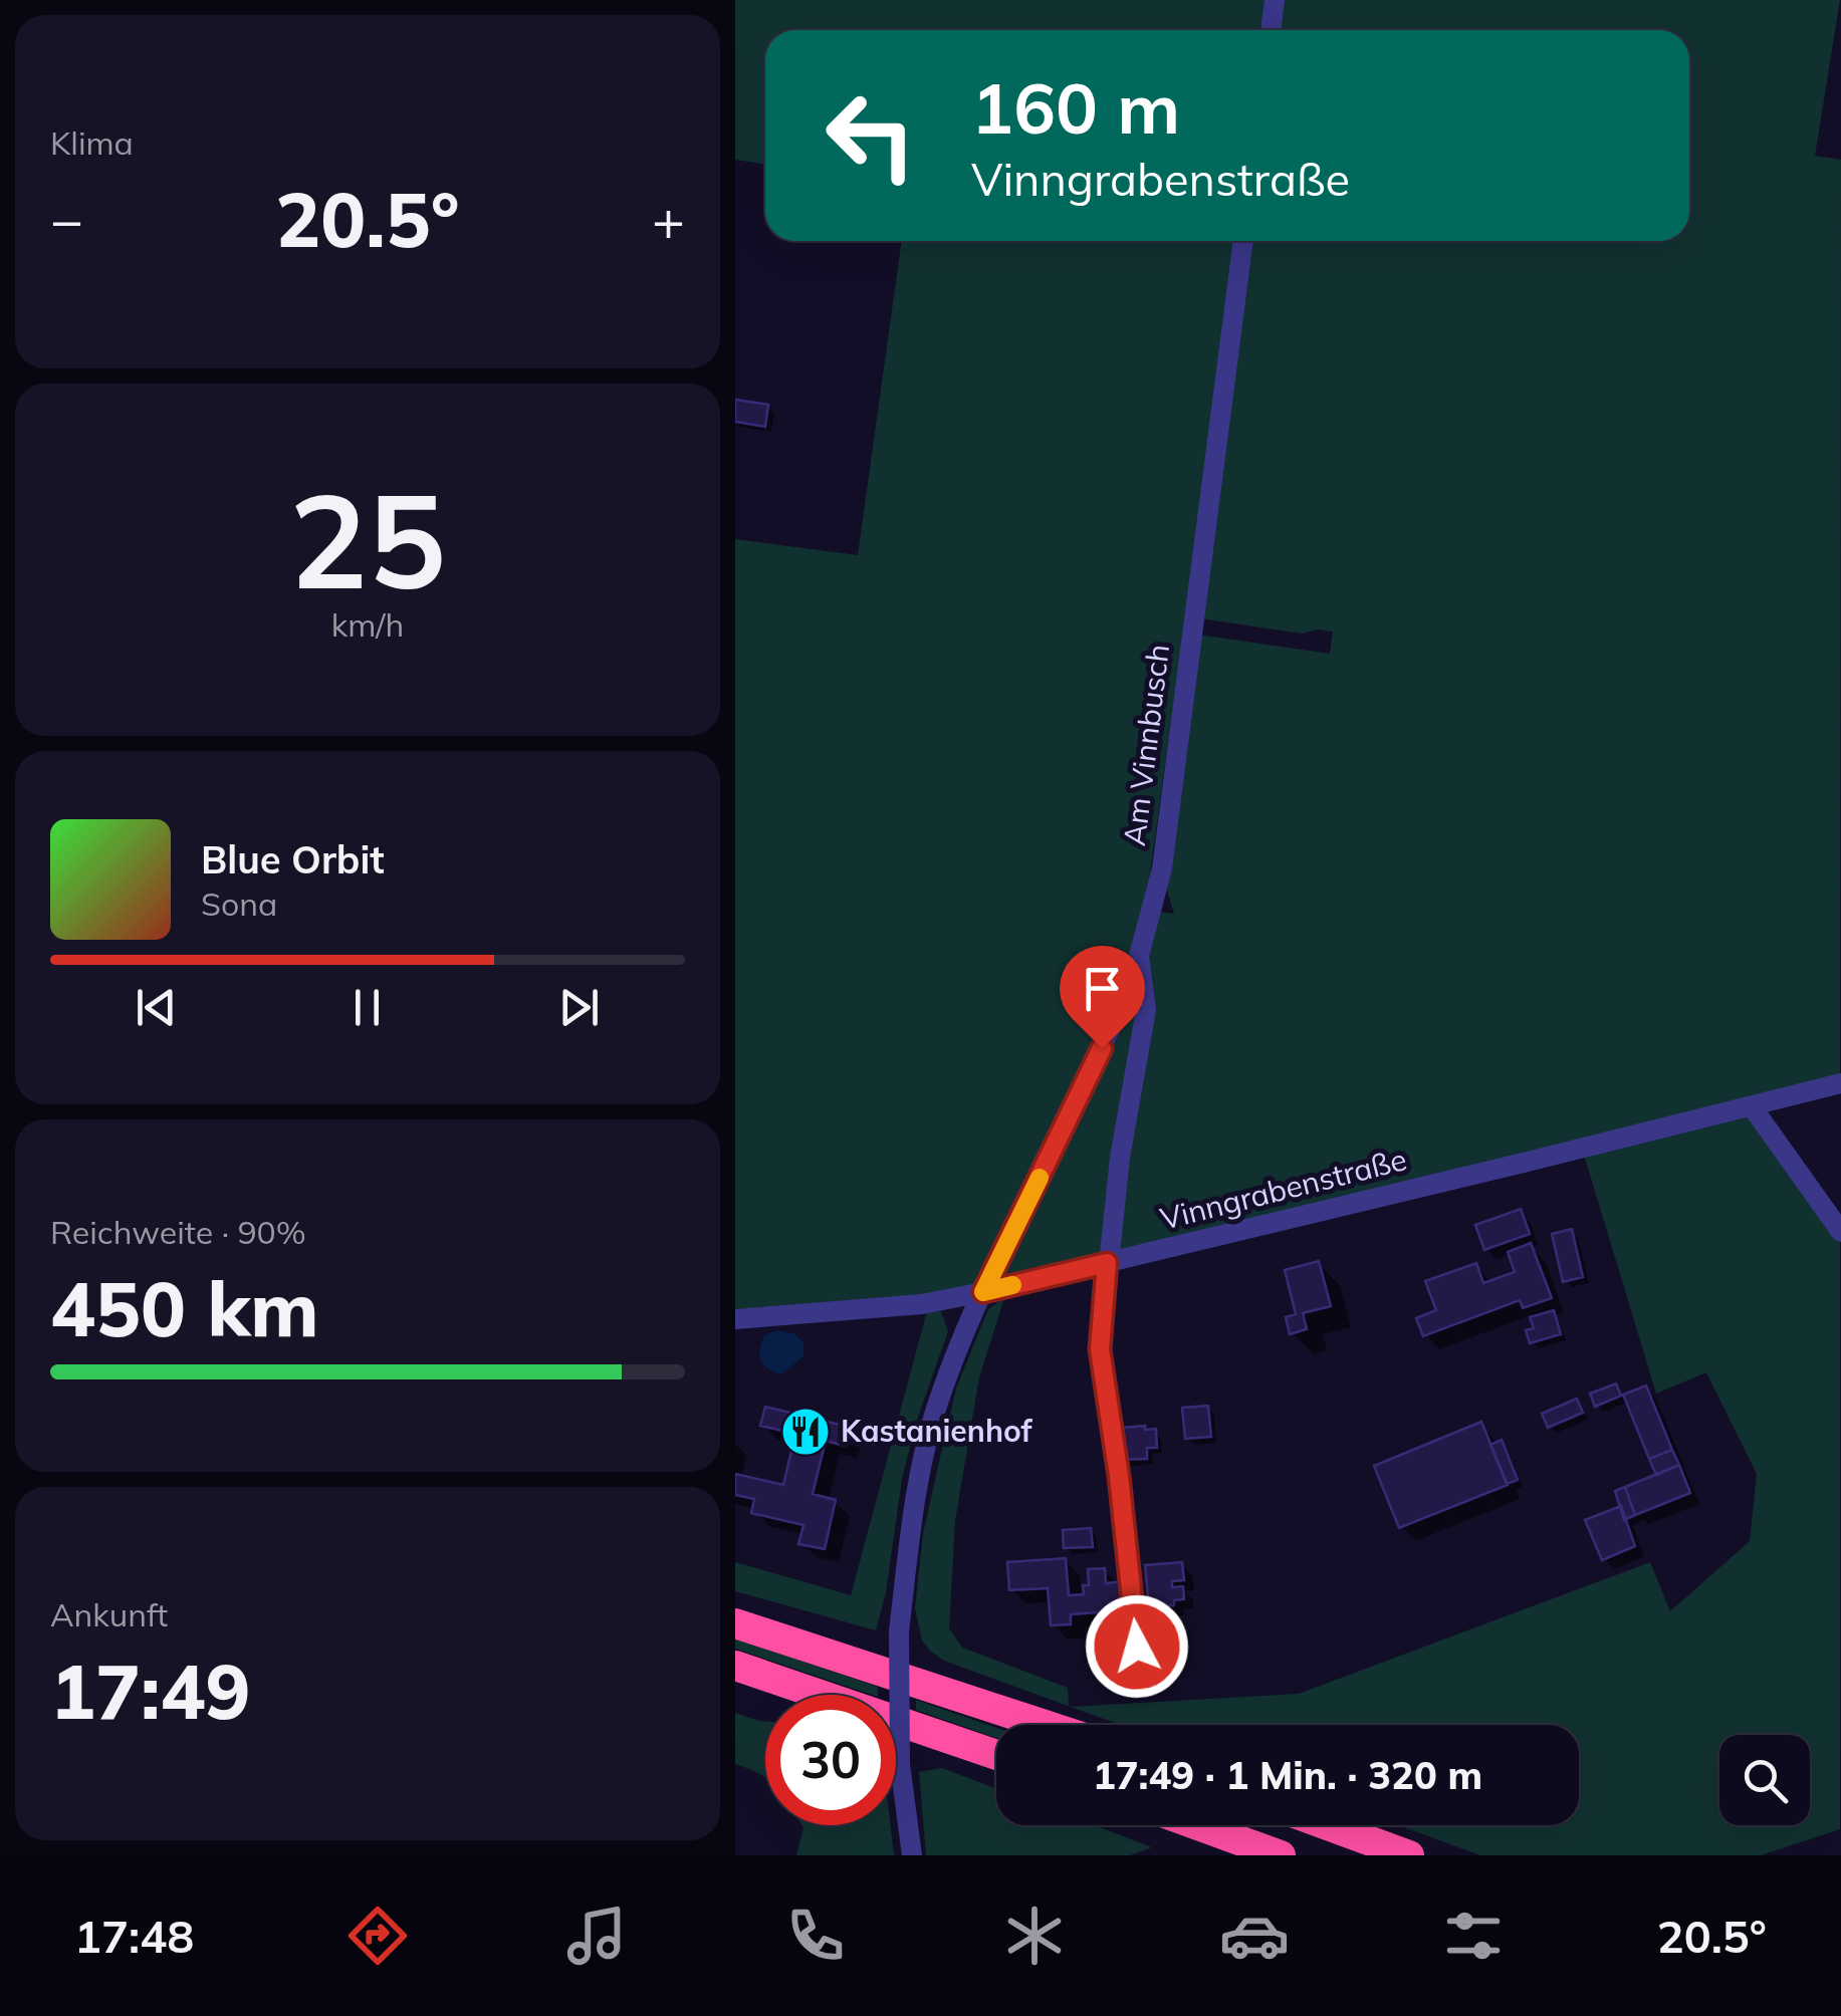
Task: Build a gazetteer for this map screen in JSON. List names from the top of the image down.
{
  "streets": {
    "street": ["Am Vinnbusch", "Vinngrabenstraße"]
  },
  "crossings": [
    ["Am Vinnbusch", "Vinngrabenstraße"]
  ],
  "places": {
    "restaurant": ["Kastanienhof"]
  },
  "page": {
    "tile": [
      "Klima",
      ["25", "km/h"],
      ["Reichweite · 90%", "450 km"],
      ["Ankunft", "17:49"]
    ],
    "turn": ["160 m", "Vinngrabenstraße"],
    "heat": ["−", "20.5°", "+"],
    "song": ["Blue Orbit", "Sona"],
    "limit": "30",
    "trip": "17:49 · 1 Min. · 320 m",
    "tabs": ["17:48", "20.5°"]
  }
}
